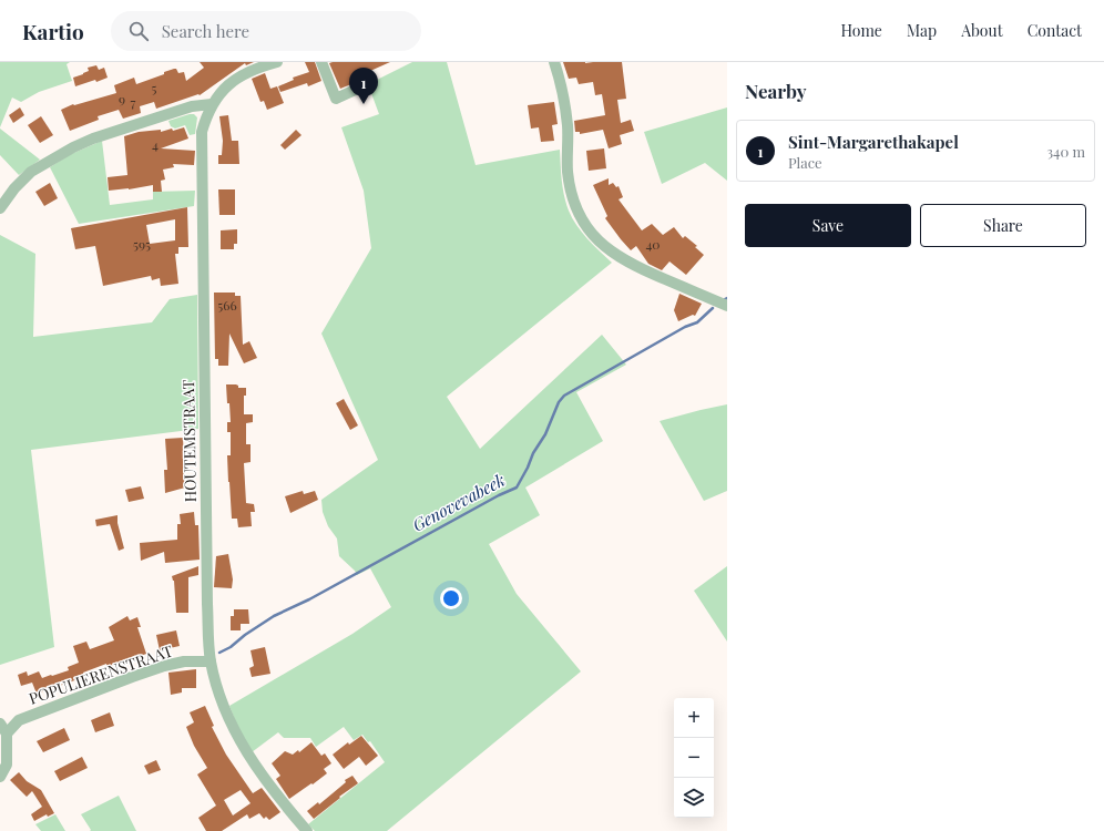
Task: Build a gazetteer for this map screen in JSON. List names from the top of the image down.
{
  "streets": {
    "street": ["HOUTEMSTRAAT", "POPULIERENSTRAAT"]
  },
  "crossings": [
    ["HOUTEMSTRAAT", "POPULIERENSTRAAT"]
  ],
  "water": ["Genovevabeek"],
  "house_numbers": [
    "5",
    "9",
    "7",
    "4",
    "595",
    "40",
    "566"
  ],
  "page": {
    "header": "Kartio",
    "search": "Search here",
    "nav": [
      "Home",
      "Map",
      "About",
      "Contact"
    ],
    "heading": "Nearby",
    "pins": "1",
    "list": [
      {
        "mark": "1",
        "name": "Sint-Margarethakapel",
        "note": "Place",
        "value": "340 m"
      }
    ],
    "buttons": ["Save", "Share"],
    "map_buttons": ["+", "−"]
  }
}
